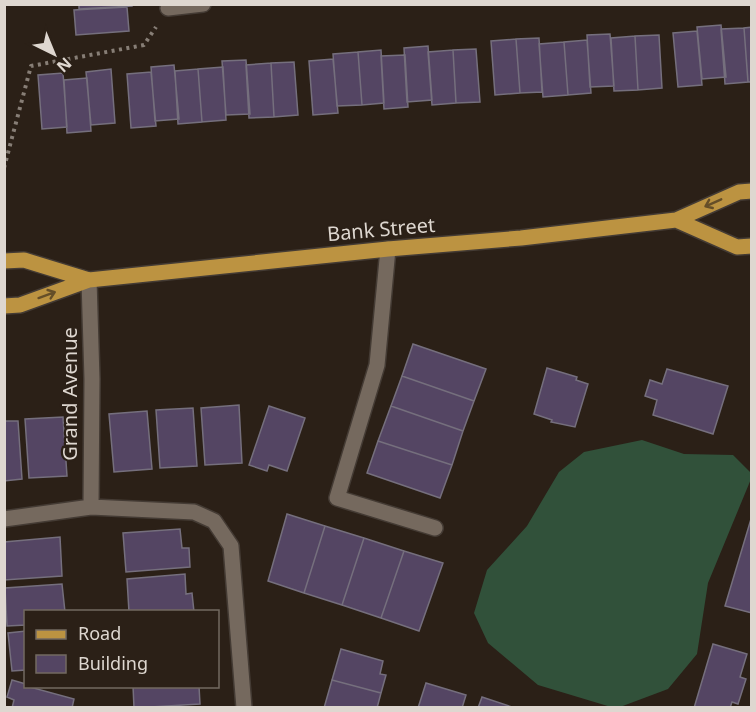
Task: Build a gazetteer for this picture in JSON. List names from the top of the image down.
{
  "streets": {
    "main road": ["Bank Street"],
    "street": ["Grand Avenue"]
  },
  "crossings": [
    ["Bank Street", "Grand Avenue"]
  ],
  "legend": ["Road", "Building"],
  "north": "bottom right"
}
